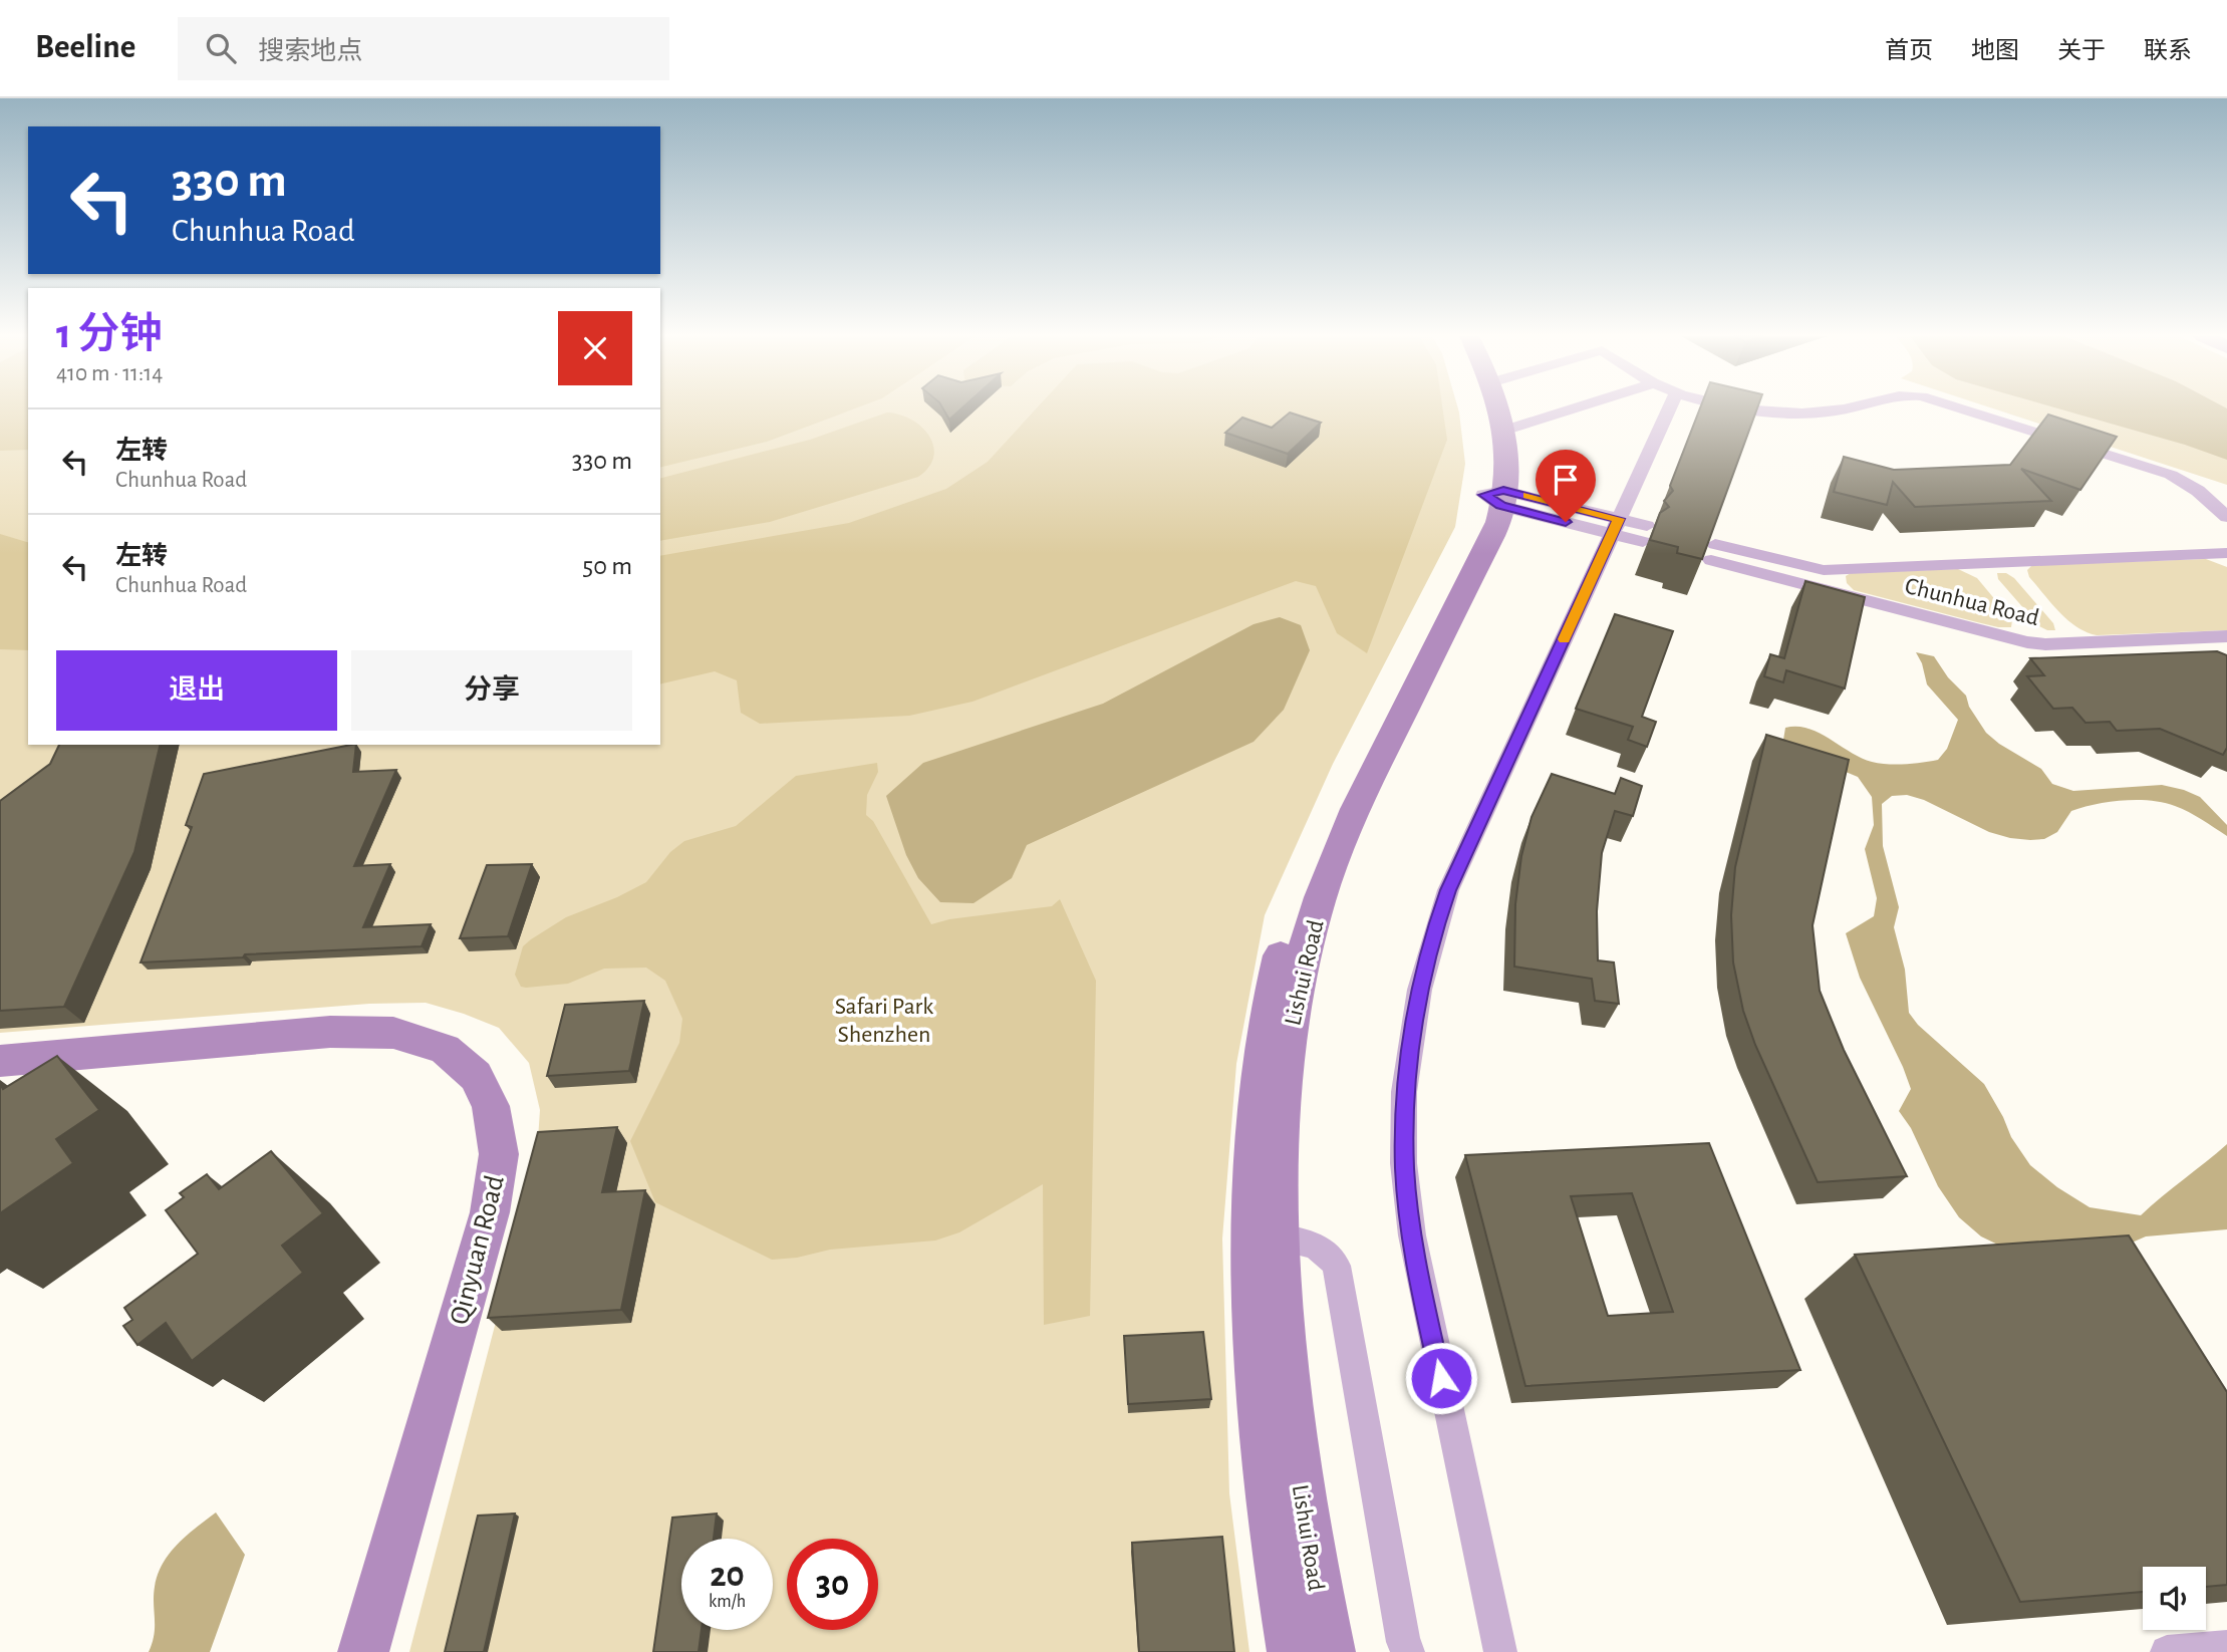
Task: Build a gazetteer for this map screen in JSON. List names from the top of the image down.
{
  "streets": {
    "main road": ["Lishui Road", "Qinyuan Road"],
    "street": ["Chunhua Road"]
  },
  "parks": ["Safari Park Shenzhen"],
  "page": {
    "header": "Beeline",
    "search": "搜索地点",
    "nav": [
      "首页",
      "地图",
      "关于",
      "联系"
    ],
    "turn": ["330 m", "Chunhua Road"],
    "heading": ["1 分钟", "410 m · 11:14"],
    "list": [
      {
        "name": "左转",
        "note": "Chunhua Road",
        "value": "330 m"
      },
      {
        "name": "左转",
        "note": "Chunhua Road",
        "value": "50 m"
      }
    ],
    "buttons": ["退出", "分享"],
    "speed": "20 km/h",
    "limit": "30"
  }
}
